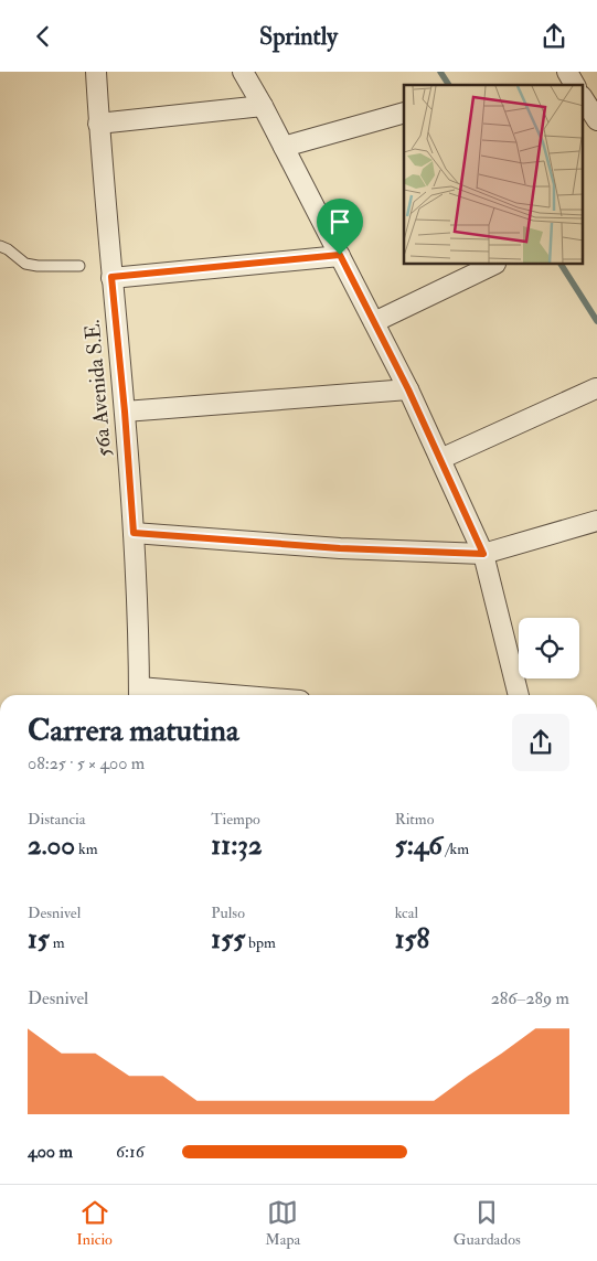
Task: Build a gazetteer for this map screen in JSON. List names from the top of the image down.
{
  "streets": {
    "street": ["56a Avenida S.E."]
  },
  "page": {
    "header": "Sprintly",
    "heading": ["Carrera matutina", "08:25 · 5 × 400 m"],
    "stats": [
      ["Distancia", "2.00 km"],
      ["Tiempo", "11:32"],
      ["Ritmo", "5:46 /km"],
      ["Desnivel", "15 m"],
      ["Pulso", "155 bpm"],
      ["kcal", "158"]
    ],
    "chart": ["Desnivel", "286–289 m"],
    "list": [
      {
        "name": "400 m",
        "note": "6:16"
      }
    ],
    "tabs": ["Inicio", "Mapa", "Guardados"]
  }
}
